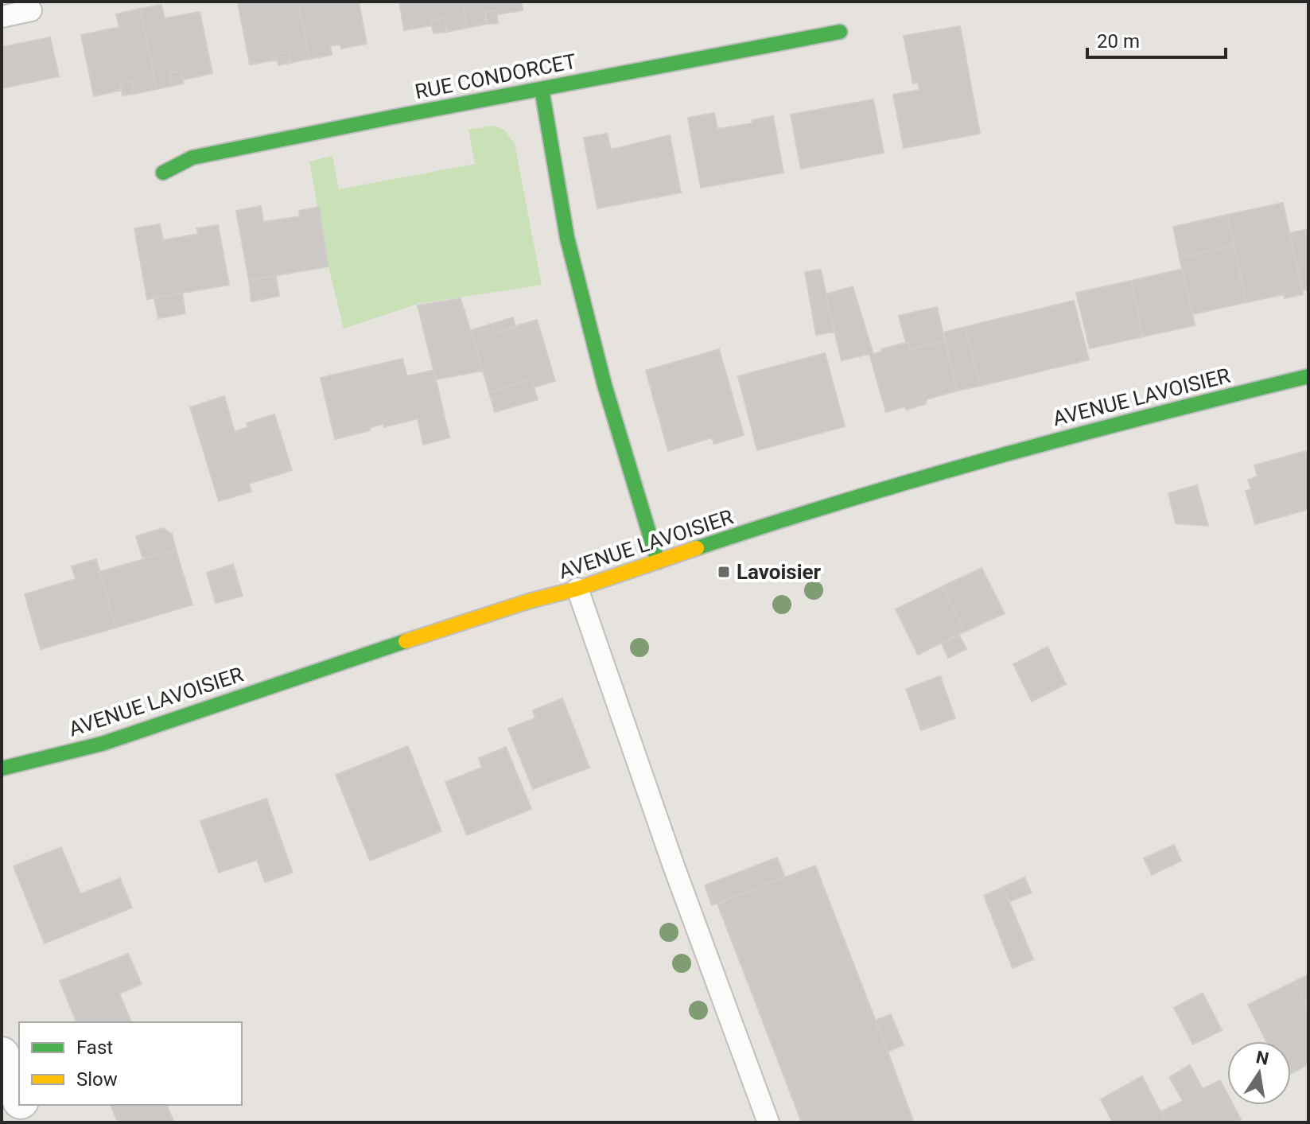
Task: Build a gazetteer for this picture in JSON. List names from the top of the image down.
{
  "streets": {
    "main road": ["RUE CONDORCET", "AVENUE LAVOISIER"]
  },
  "places": {
    "transit": ["Lavoisier"]
  },
  "legend": ["Fast", "Slow"],
  "scale_bar": "20 m",
  "north": "top"
}
